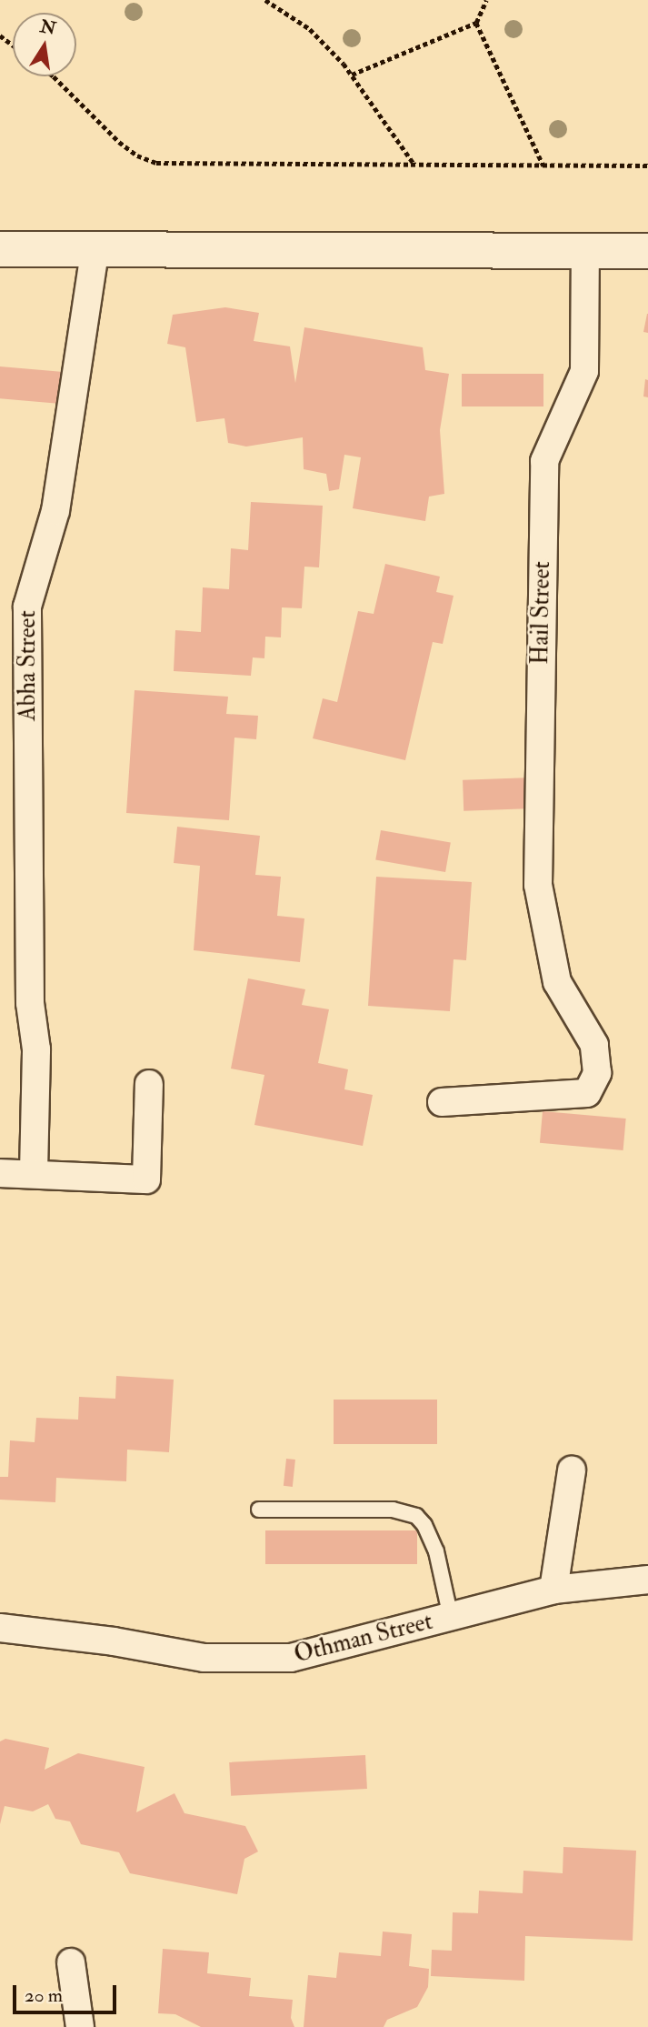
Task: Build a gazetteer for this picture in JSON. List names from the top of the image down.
{
  "streets": {
    "street": ["Hail Street", "Abha Street", "Othman Street"]
  },
  "scale_bar": "20 m",
  "north": "top"
}
